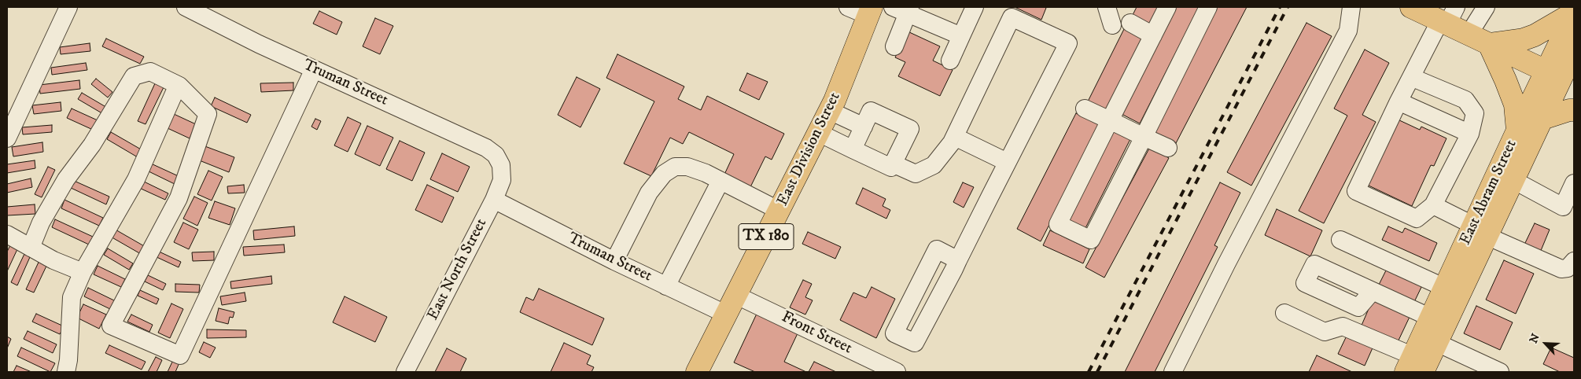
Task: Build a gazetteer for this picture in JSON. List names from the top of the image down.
{
  "streets": {
    "main road": ["East Division Street", "East Abram Street", "TX 180"],
    "street": ["Truman Street", "East North Street", "Front Street"]
  },
  "crossings": [
    ["Truman Street", "East Division Street"],
    ["Truman Street", "East North Street"],
    ["East Division Street", "Front Street"]
  ],
  "north": "top left"
}
